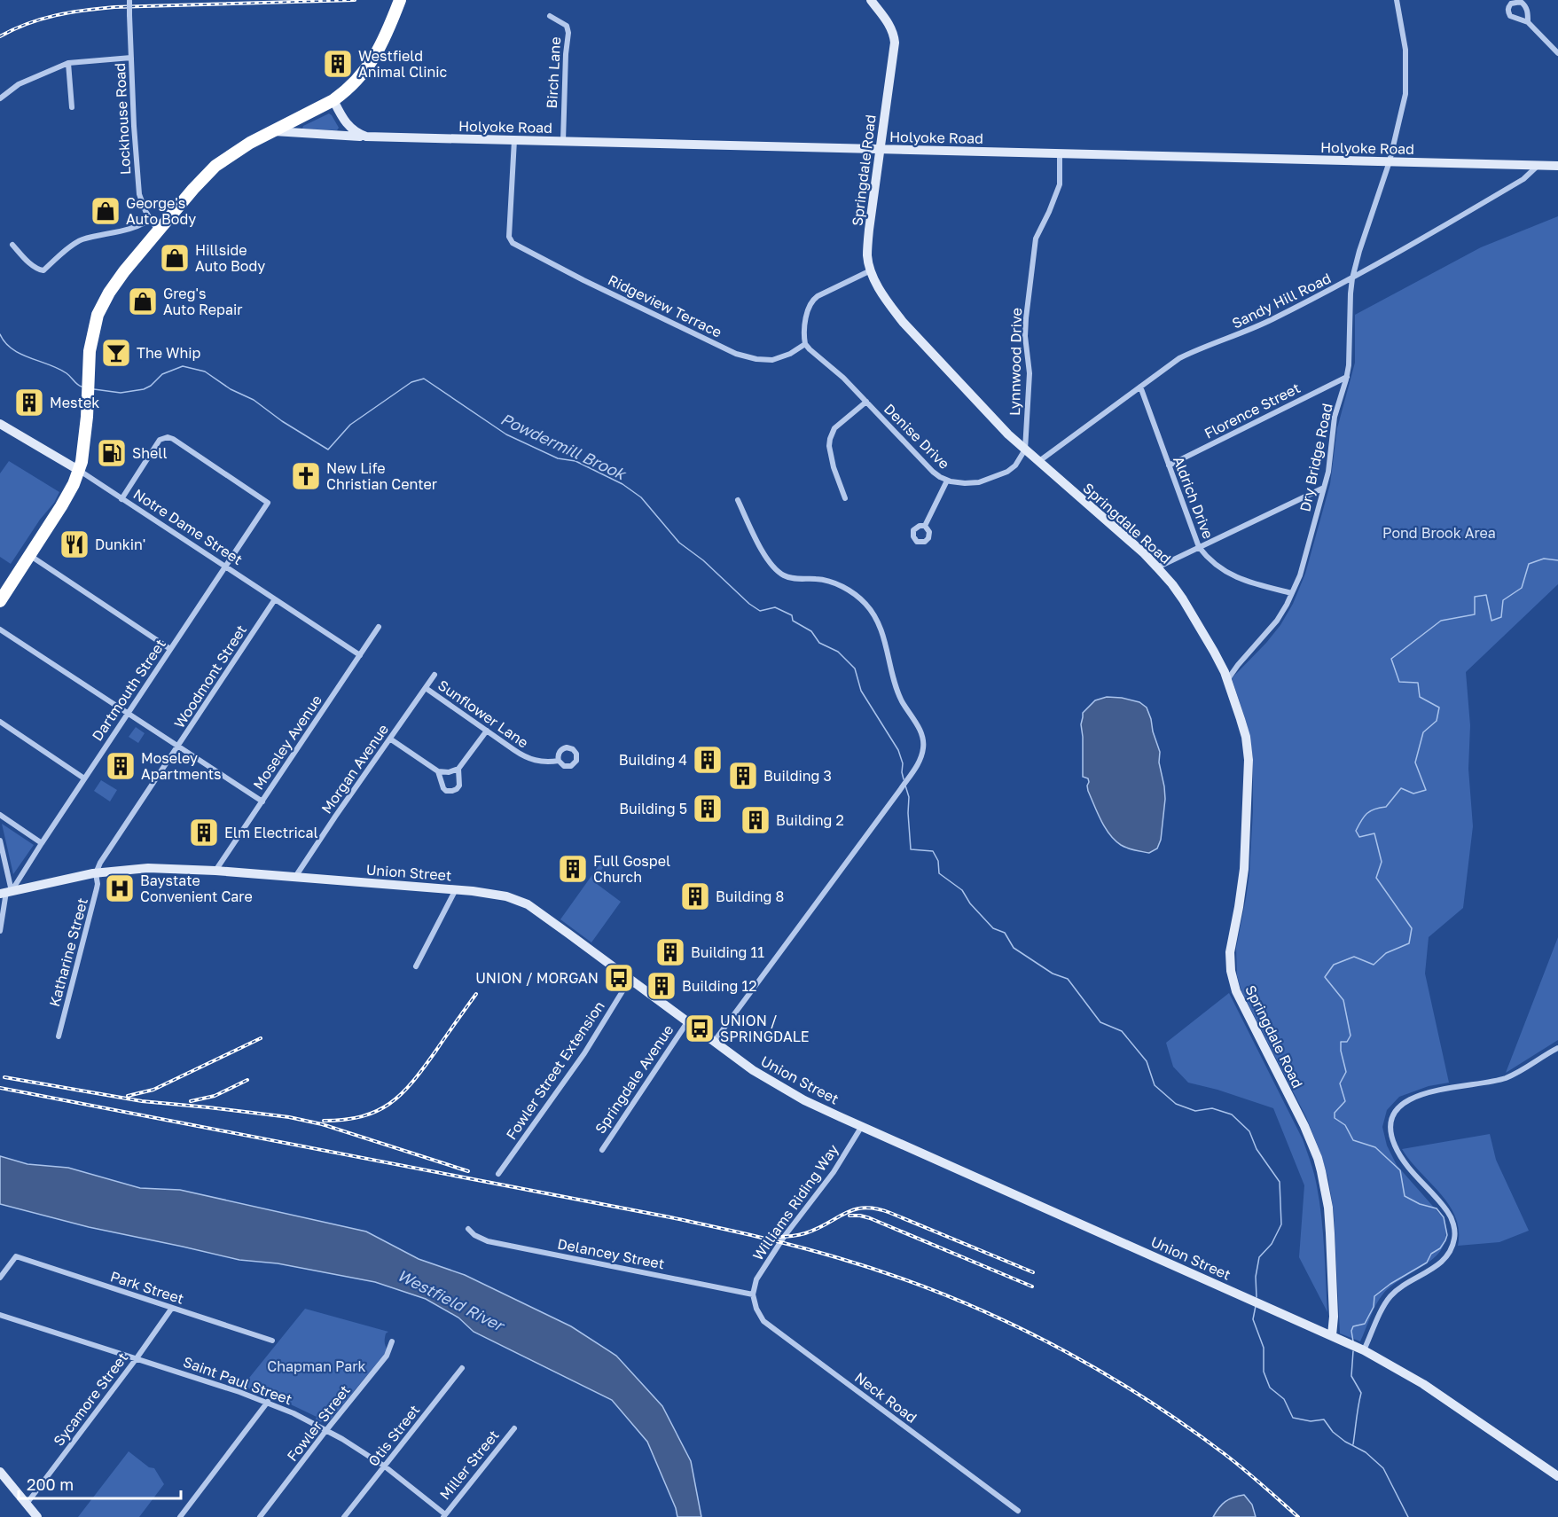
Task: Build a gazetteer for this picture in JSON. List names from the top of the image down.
{
  "streets": {
    "street": [
      "Birch Lane",
      "Lockhouse Road",
      "Holyoke Road",
      "Springdale Road",
      "Sandy Hill Road",
      "Ridgeview Terrace",
      "Lynnwood Drive",
      "Florence Street",
      "Denise Drive",
      "Dry Bridge Road",
      "Aldrich Drive",
      "Notre Dame Street",
      "Woodmont Street",
      "Dartmouth Street",
      "Sunflower Lane",
      "Moseley Avenue",
      "Morgan Avenue",
      "Union Street",
      "Katharine Street",
      "Fowler Street Extension",
      "Springdale Avenue",
      "Williams Riding Way",
      "Delancey Street",
      "Park Street",
      "Saint Paul Street",
      "Neck Road",
      "Sycamore Street",
      "Fowler Street",
      "Otis Street",
      "Miller Street"
    ]
  },
  "crossings": [
    ["Birch Lane", "Holyoke Road"],
    ["Holyoke Road", "Springdale Road"],
    ["Holyoke Road", "Sandy Hill Road"],
    ["Holyoke Road", "Ridgeview Terrace"],
    ["Holyoke Road", "Lynnwood Drive"],
    ["Holyoke Road", "Dry Bridge Road"],
    ["Springdale Road", "Sandy Hill Road"],
    ["Springdale Road", "Lynnwood Drive"],
    ["Springdale Road", "Denise Drive"],
    ["Springdale Road", "Dry Bridge Road"],
    ["Springdale Road", "Union Street"],
    ["Sandy Hill Road", "Dry Bridge Road"],
    ["Sandy Hill Road", "Aldrich Drive"],
    ["Ridgeview Terrace", "Denise Drive"],
    ["Lynnwood Drive", "Denise Drive"],
    ["Florence Street", "Dry Bridge Road"],
    ["Florence Street", "Aldrich Drive"],
    ["Dry Bridge Road", "Aldrich Drive"],
    ["Notre Dame Street", "Woodmont Street"],
    ["Notre Dame Street", "Dartmouth Street"],
    ["Notre Dame Street", "Moseley Avenue"],
    ["Woodmont Street", "Union Street"],
    ["Woodmont Street", "Katharine Street"],
    ["Dartmouth Street", "Union Street"],
    ["Sunflower Lane", "Morgan Avenue"],
    ["Moseley Avenue", "Union Street"],
    ["Morgan Avenue", "Union Street"],
    ["Union Street", "Katharine Street"],
    ["Union Street", "Fowler Street Extension"],
    ["Union Street", "Springdale Avenue"],
    ["Union Street", "Williams Riding Way"],
    ["Williams Riding Way", "Delancey Street"],
    ["Williams Riding Way", "Neck Road"],
    ["Delancey Street", "Neck Road"],
    ["Park Street", "Sycamore Street"],
    ["Saint Paul Street", "Sycamore Street"],
    ["Saint Paul Street", "Fowler Street"],
    ["Saint Paul Street", "Otis Street"],
    ["Saint Paul Street", "Miller Street"]
  ],
  "water": ["Powdermill Brook", "Westfield River"],
  "parks": ["Pond Brook Area", "Chapman Park"],
  "places": {
    "building": [
      "Westfield Animal Clinic",
      "Mestek",
      "Building 4",
      "Moseley Apartments",
      "Building 3",
      "Building 5",
      "Building 2",
      "Elm Electrical",
      "Full Gospel Church",
      "Building 8",
      "Building 11",
      "Building 12"
    ],
    "shop": ["George's Auto Body", "Hillside Auto Body", "Greg's Auto Repair"],
    "bar": ["The Whip"],
    "fuel station": ["Shell"],
    "church": ["New Life Christian Center"],
    "restaurant": ["Dunkin'"],
    "hospital": ["Baystate Convenient Care"],
    "bus stop": ["UNION / MORGAN", "UNION / SPRINGDALE"]
  },
  "scale_bar": "200 m"
}
